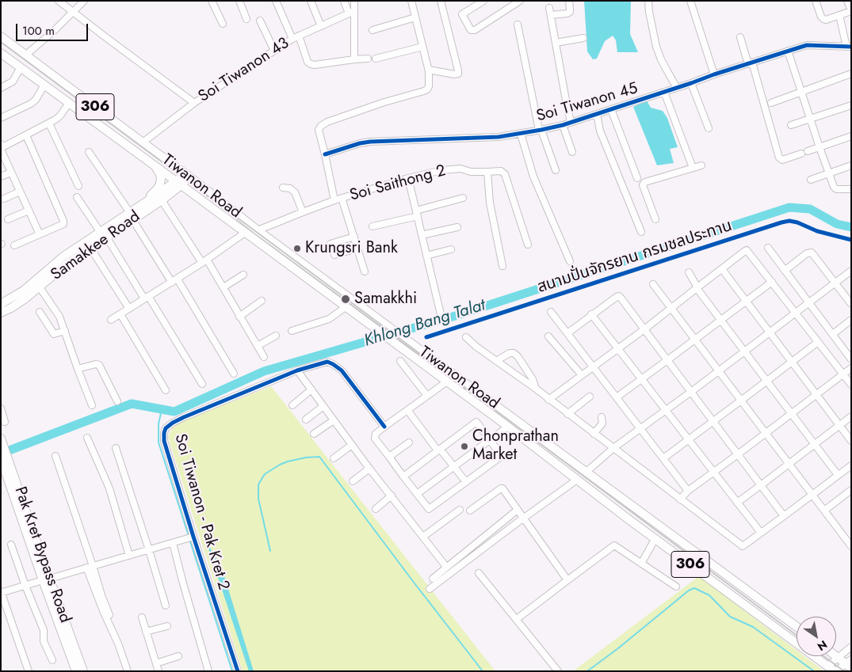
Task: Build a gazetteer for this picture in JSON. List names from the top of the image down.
{
  "streets": {
    "main road": [
      "306",
      "Tiwanon Road",
      "Samakkee Road",
      "Pak Kret Bypass Road"
    ],
    "street": [
      "Soi Tiwanon 43",
      "Soi Tiwanon 45",
      "Soi Saithong 2",
      "Soi Tiwanon - Pak Kret 2"
    ],
    "cycle path": ["สนามปั่นจักรยาน กรมชลประทาน"]
  },
  "crossings": [
    ["Soi Tiwanon 43", "Tiwanon Road"],
    ["Tiwanon Road", "Samakkee Road"]
  ],
  "water": ["Khlong Bang Talat"],
  "places": ["Krungsri Bank", "Samakkhi", "Chonprathan Market"],
  "scale_bar": "100 m",
  "north": "bottom right"
}
